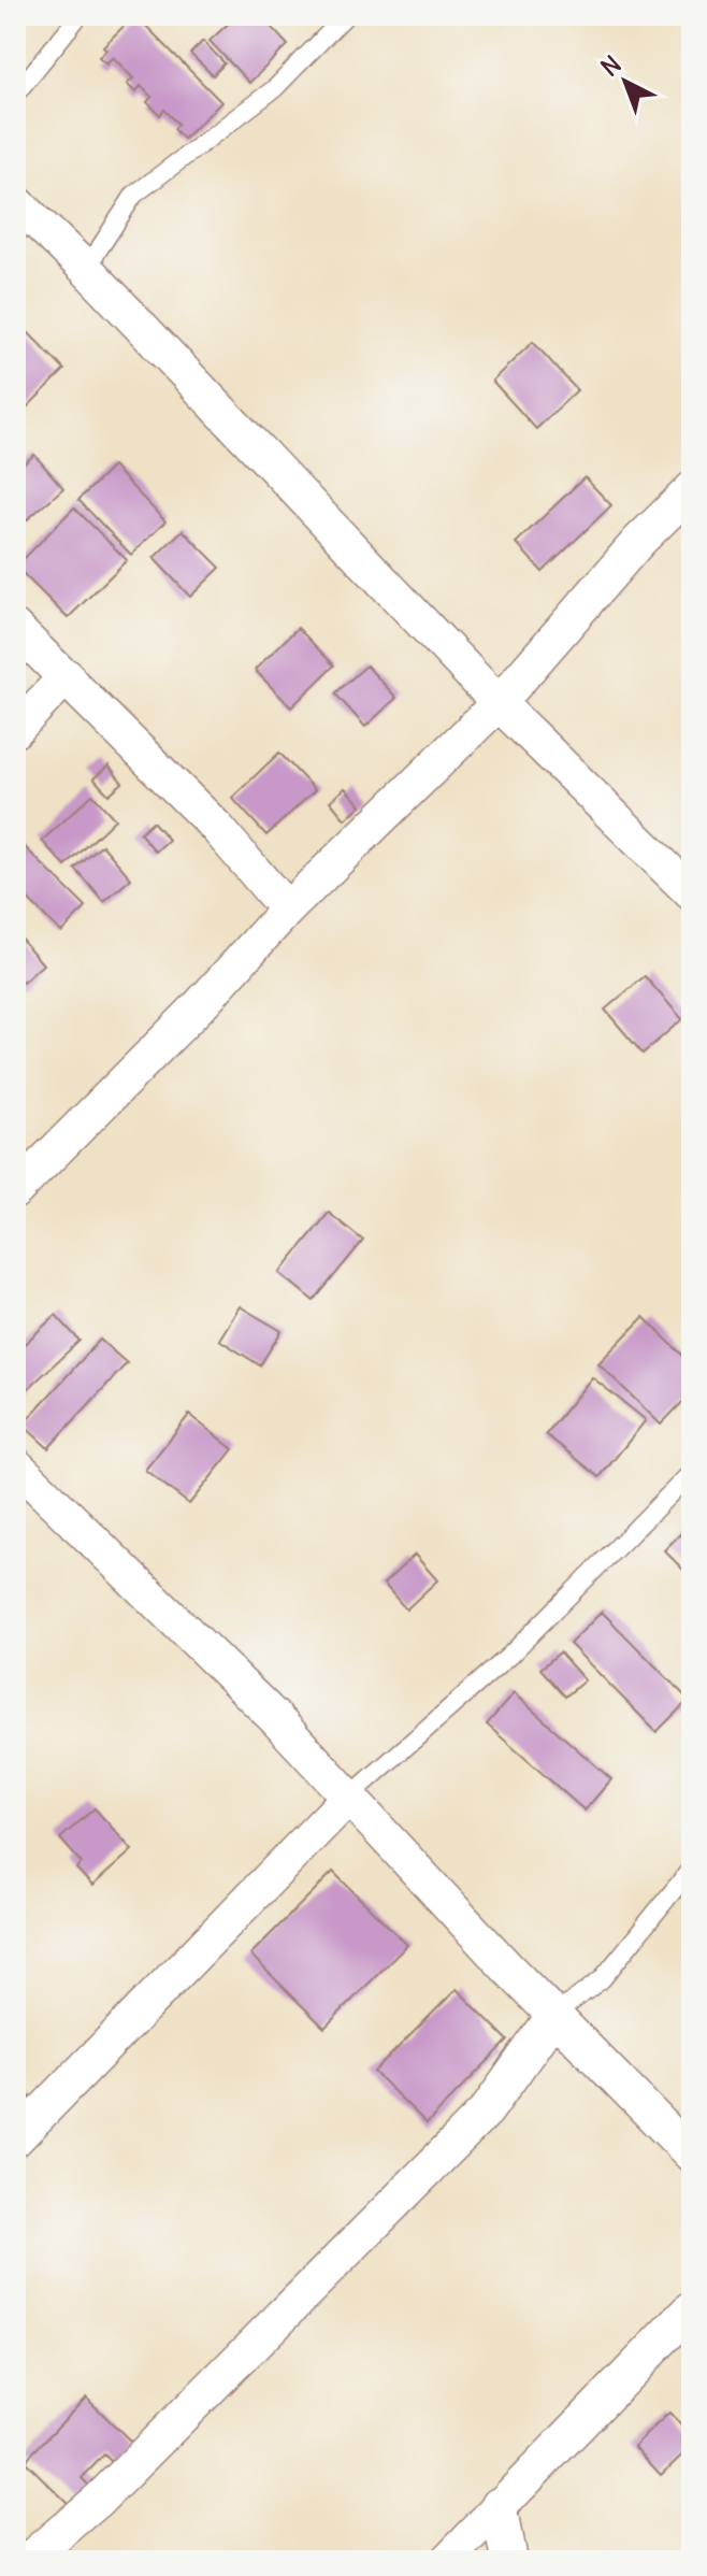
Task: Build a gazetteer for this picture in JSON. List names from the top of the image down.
{
  "north": "top left"
}
